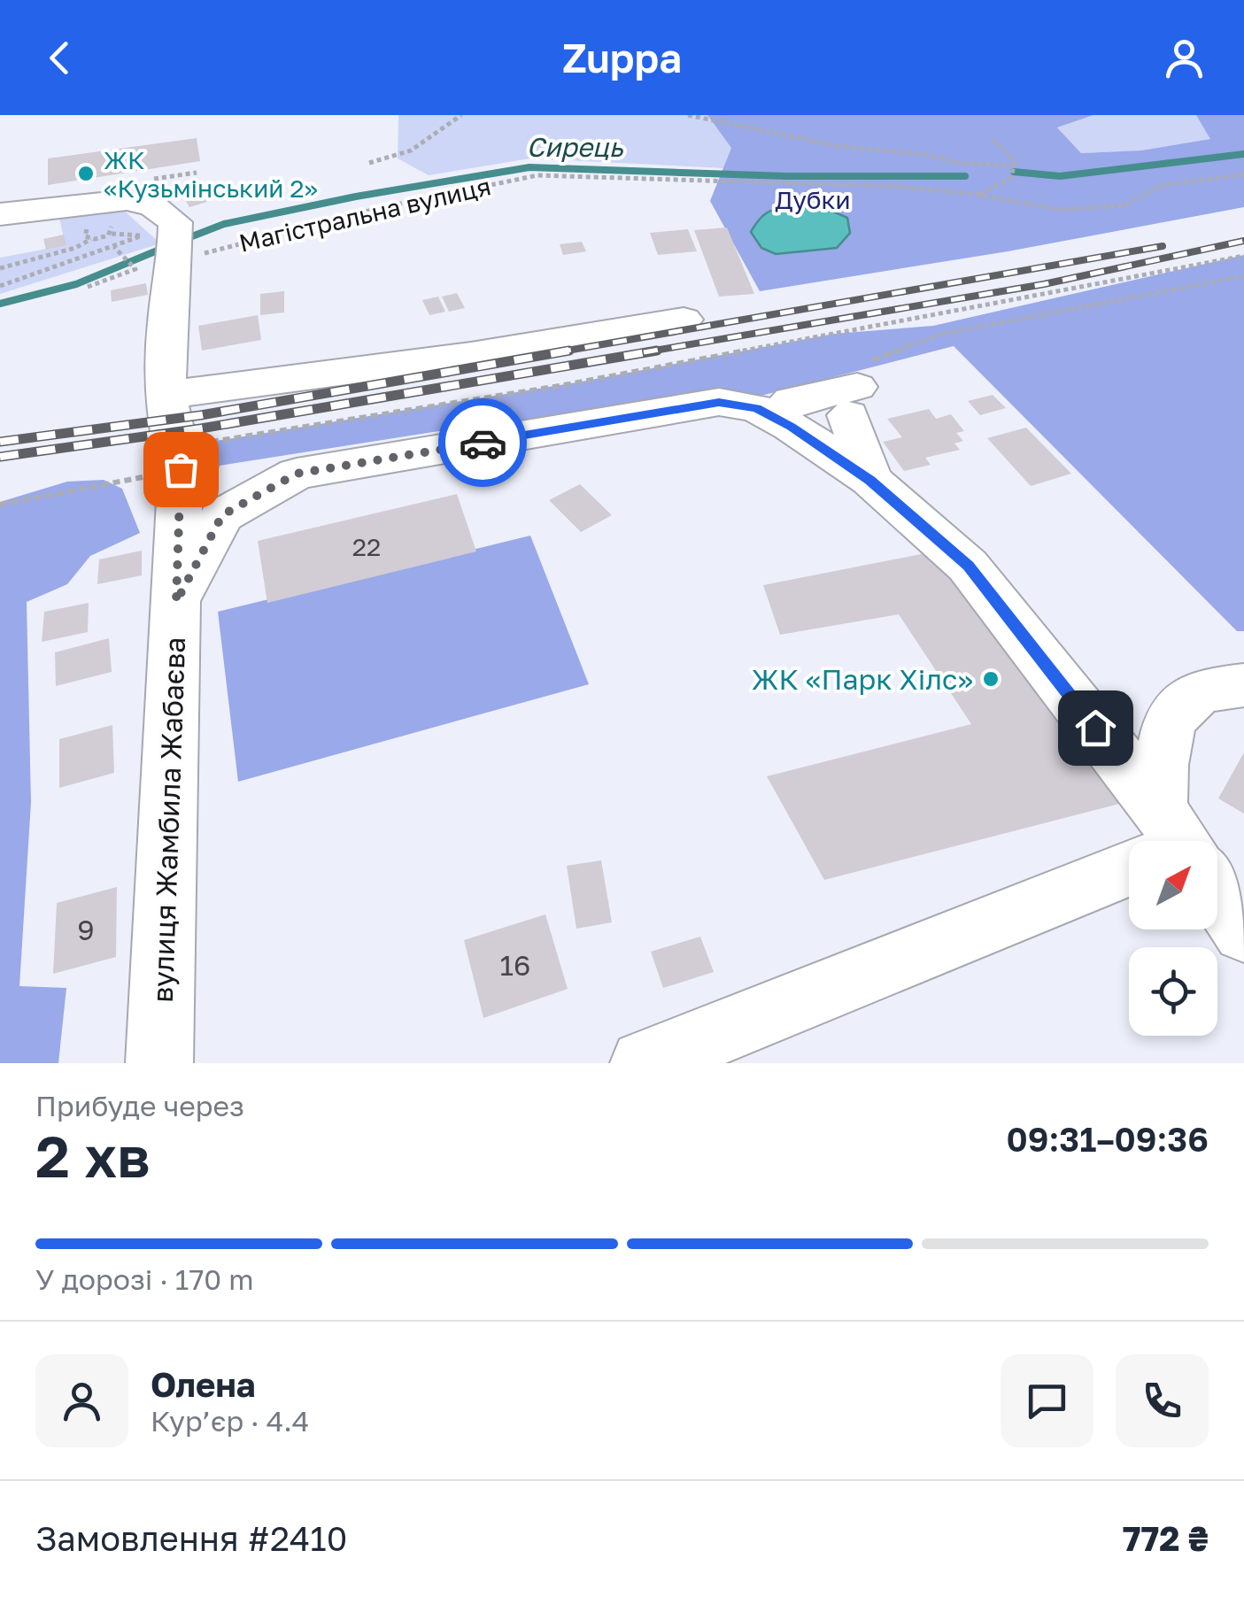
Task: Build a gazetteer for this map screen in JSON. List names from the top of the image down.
{
  "streets": {
    "street": ["вулиця Жамбила Жабаєва"],
    "path": ["Магістральна вулиця"]
  },
  "crossings": [
    ["Магістральна вулиця", "вулиця Жамбила Жабаєва"]
  ],
  "water": ["Сирець"],
  "parks": ["Дубки"],
  "places": ["ЖК «Кузьмінський 2»", "ЖК «Парк Хілс»"],
  "house_numbers": ["22", "9", "16"],
  "north": "top right",
  "page": {
    "header": "Zuppa",
    "heading": ["2 хв", "Прибуде через", "09:31–09:36"],
    "panel": [
      "Олена",
      "Кур’єр · 4.4",
      "Замовлення #2410",
      "772 ₴"
    ],
    "bar": "У дорозі · 170 m"
  }
}
